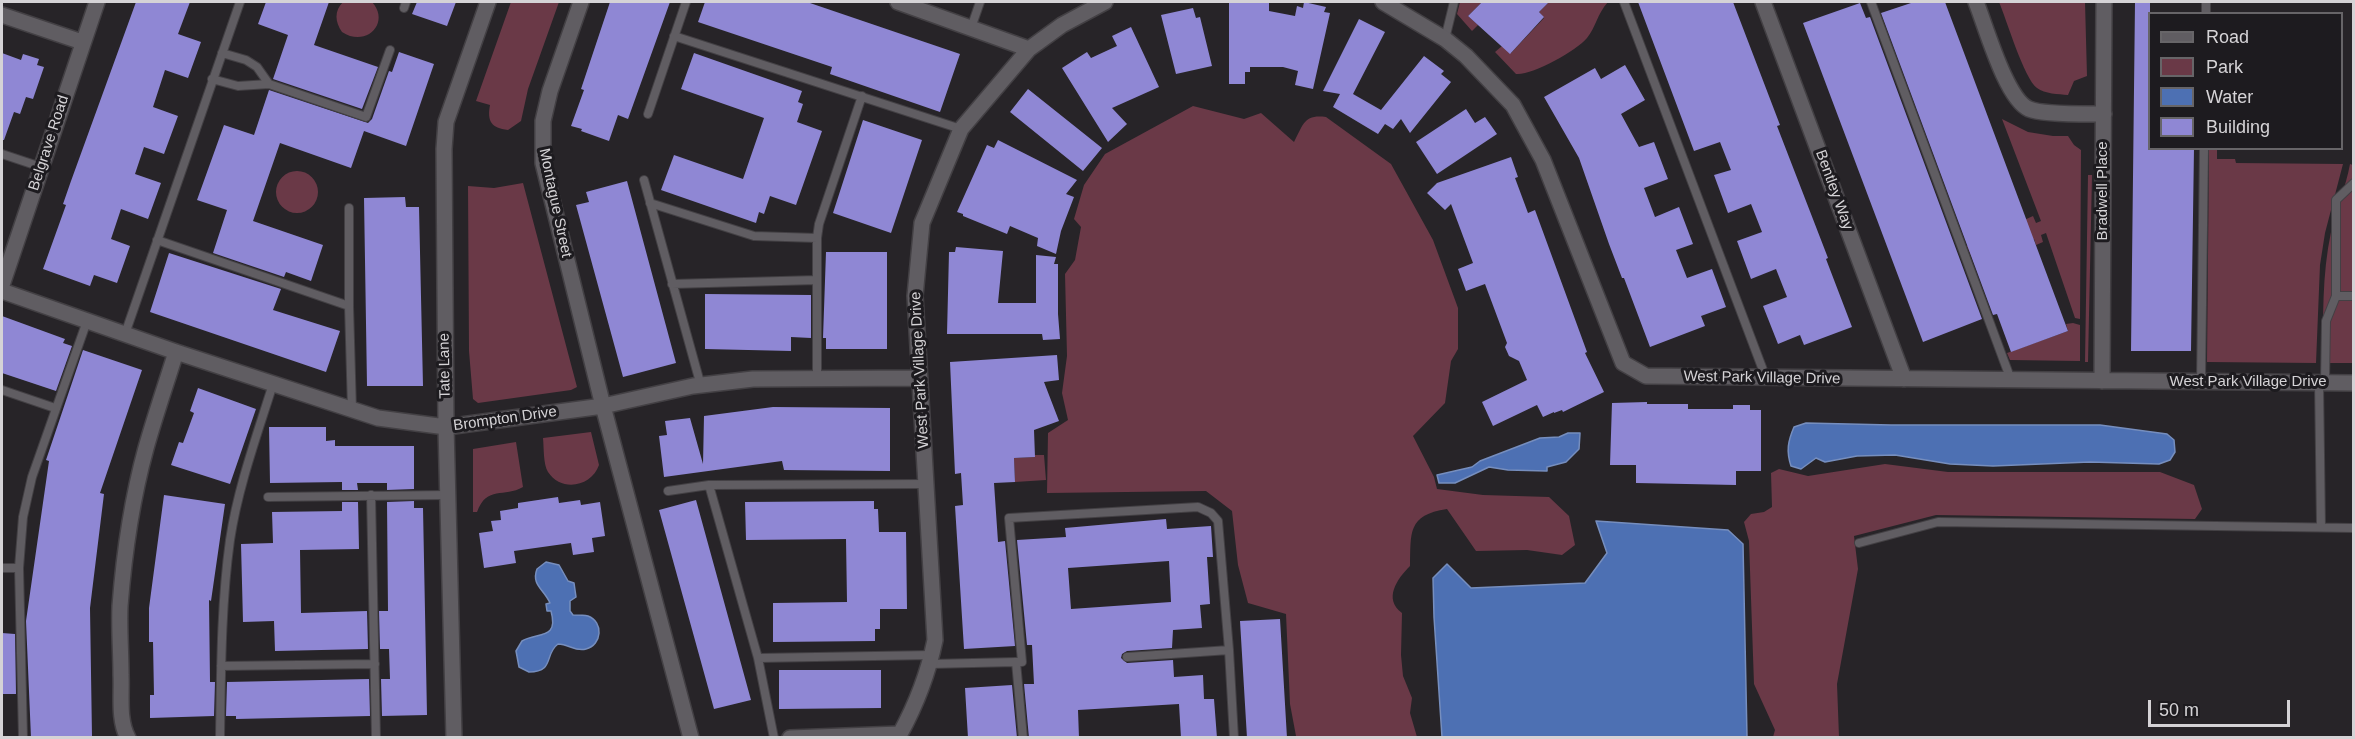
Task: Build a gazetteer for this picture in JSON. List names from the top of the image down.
{
  "streets": {
    "street": [
      "Belgrave Road",
      "Bentley Way",
      "Bradwell Place",
      "Montague Street",
      "Tate Lane",
      "West Park Village Drive",
      "Brompton Drive"
    ]
  },
  "crossings": [
    ["Bentley Way", "West Park Village Drive"],
    ["Bradwell Place", "West Park Village Drive"],
    ["Montague Street", "Brompton Drive"],
    ["Tate Lane", "Brompton Drive"],
    ["West Park Village Drive", "Brompton Drive"]
  ],
  "legend": [
    "Road",
    "Park",
    "Water",
    "Building"
  ],
  "scale_bar": "50 m"
}
